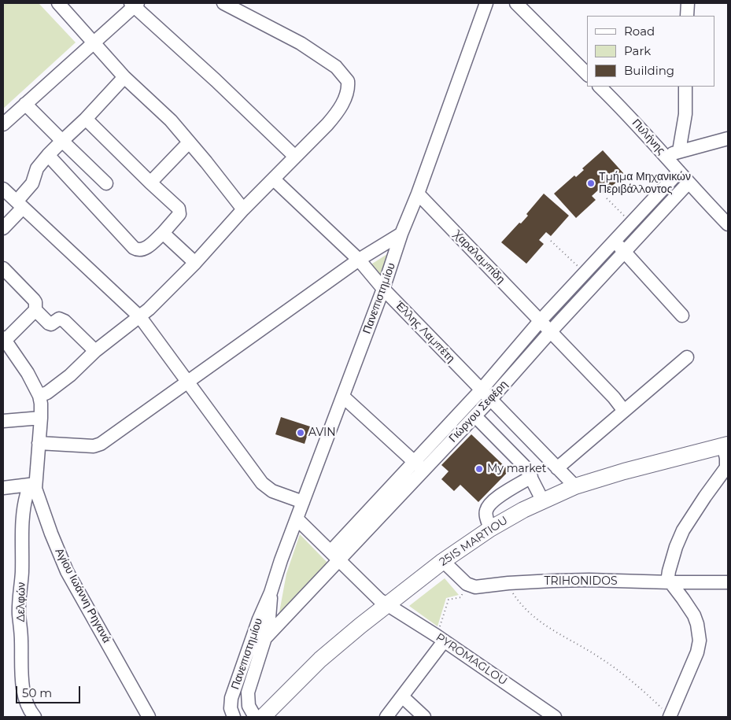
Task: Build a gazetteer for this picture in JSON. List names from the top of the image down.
{
  "streets": {
    "main road": ["25IS MARTIOU"],
    "street": [
      "Πυλήνης",
      "Χαραλαμπίδη",
      "Πανεπιστημίου",
      "Έλλης Λαμπέτη",
      "Γιώργου Σεφέρη",
      "TRIHONIDOS",
      "Αγίου Ιωάννη Ρηγανά",
      "Δελφών",
      "PYROMAGLOU"
    ]
  },
  "crossings": [
    ["Πυλήνης", "Γιώργου Σεφέρη"],
    ["Χαραλαμπίδη", "Πανεπιστημίου"],
    ["Χαραλαμπίδη", "Γιώργου Σεφέρη"],
    ["Πανεπιστημίου", "Έλλης Λαμπέτη"],
    ["Πανεπιστημίου", "Γιώργου Σεφέρη"],
    ["Πανεπιστημίου", "PYROMAGLOU"],
    ["Έλλης Λαμπέτη", "Γιώργου Σεφέρη"],
    ["Έλλης Λαμπέτη", "25IS MARTIOU"],
    ["Γιώργου Σεφέρη", "PYROMAGLOU"],
    ["25IS MARTIOU", "PYROMAGLOU"],
    ["Αγίου Ιωάννη Ρηγανά", "Δελφών"]
  ],
  "places": ["Τμήμα Μηχανικών Περιβάλλοντος", "AVIN", "My market"],
  "legend": ["Road", "Park", "Building"],
  "scale_bar": "50 m"
}
